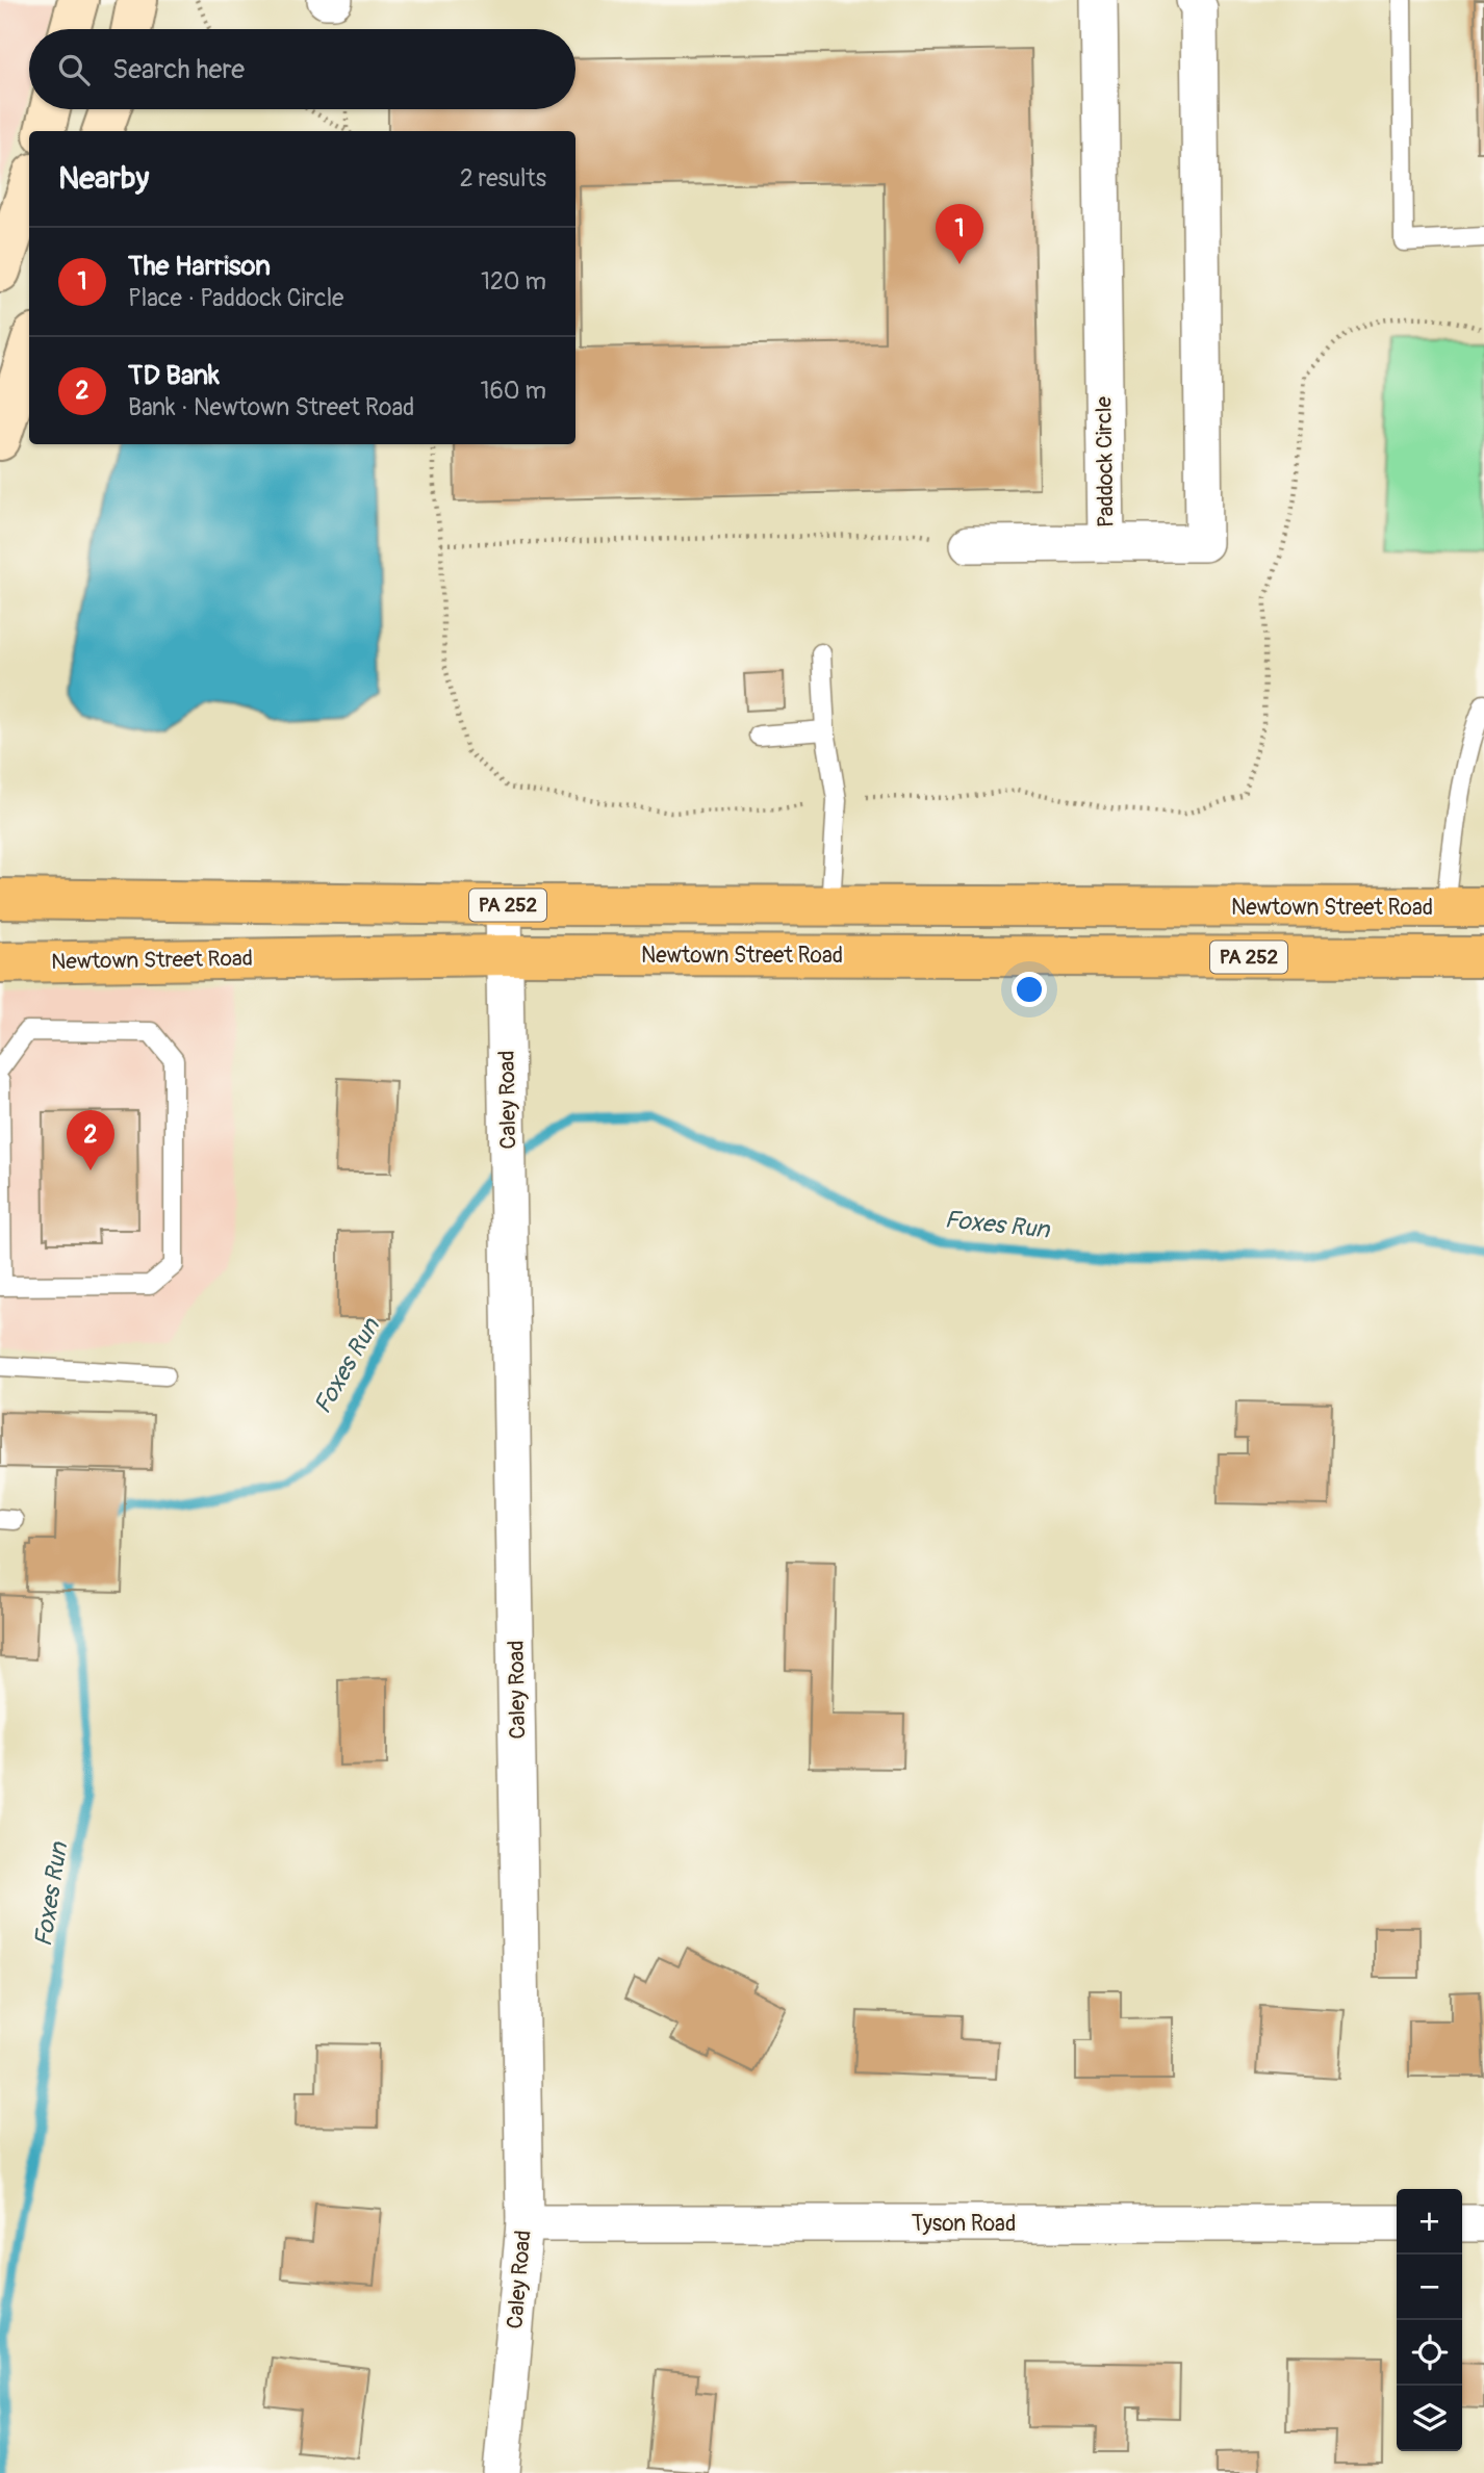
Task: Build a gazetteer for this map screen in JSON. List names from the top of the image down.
{
  "streets": {
    "main road": ["PA 252", "Newtown Street Road"],
    "street": ["Paddock Circle", "Caley Road", "Tyson Road"]
  },
  "crossings": [
    ["Newtown Street Road", "Caley Road"],
    ["Caley Road", "Tyson Road"]
  ],
  "water": ["Foxes Run"],
  "page": {
    "search": "Search here",
    "heading": ["Nearby", "2 results"],
    "pins": ["1", "2"],
    "list": [
      {
        "mark": "1",
        "name": "The Harrison",
        "note": "Place · Paddock Circle",
        "value": "120 m"
      },
      {
        "mark": "2",
        "name": "TD Bank",
        "note": "Bank · Newtown Street Road",
        "value": "160 m"
      }
    ],
    "map_buttons": ["+", "−"]
  }
}
